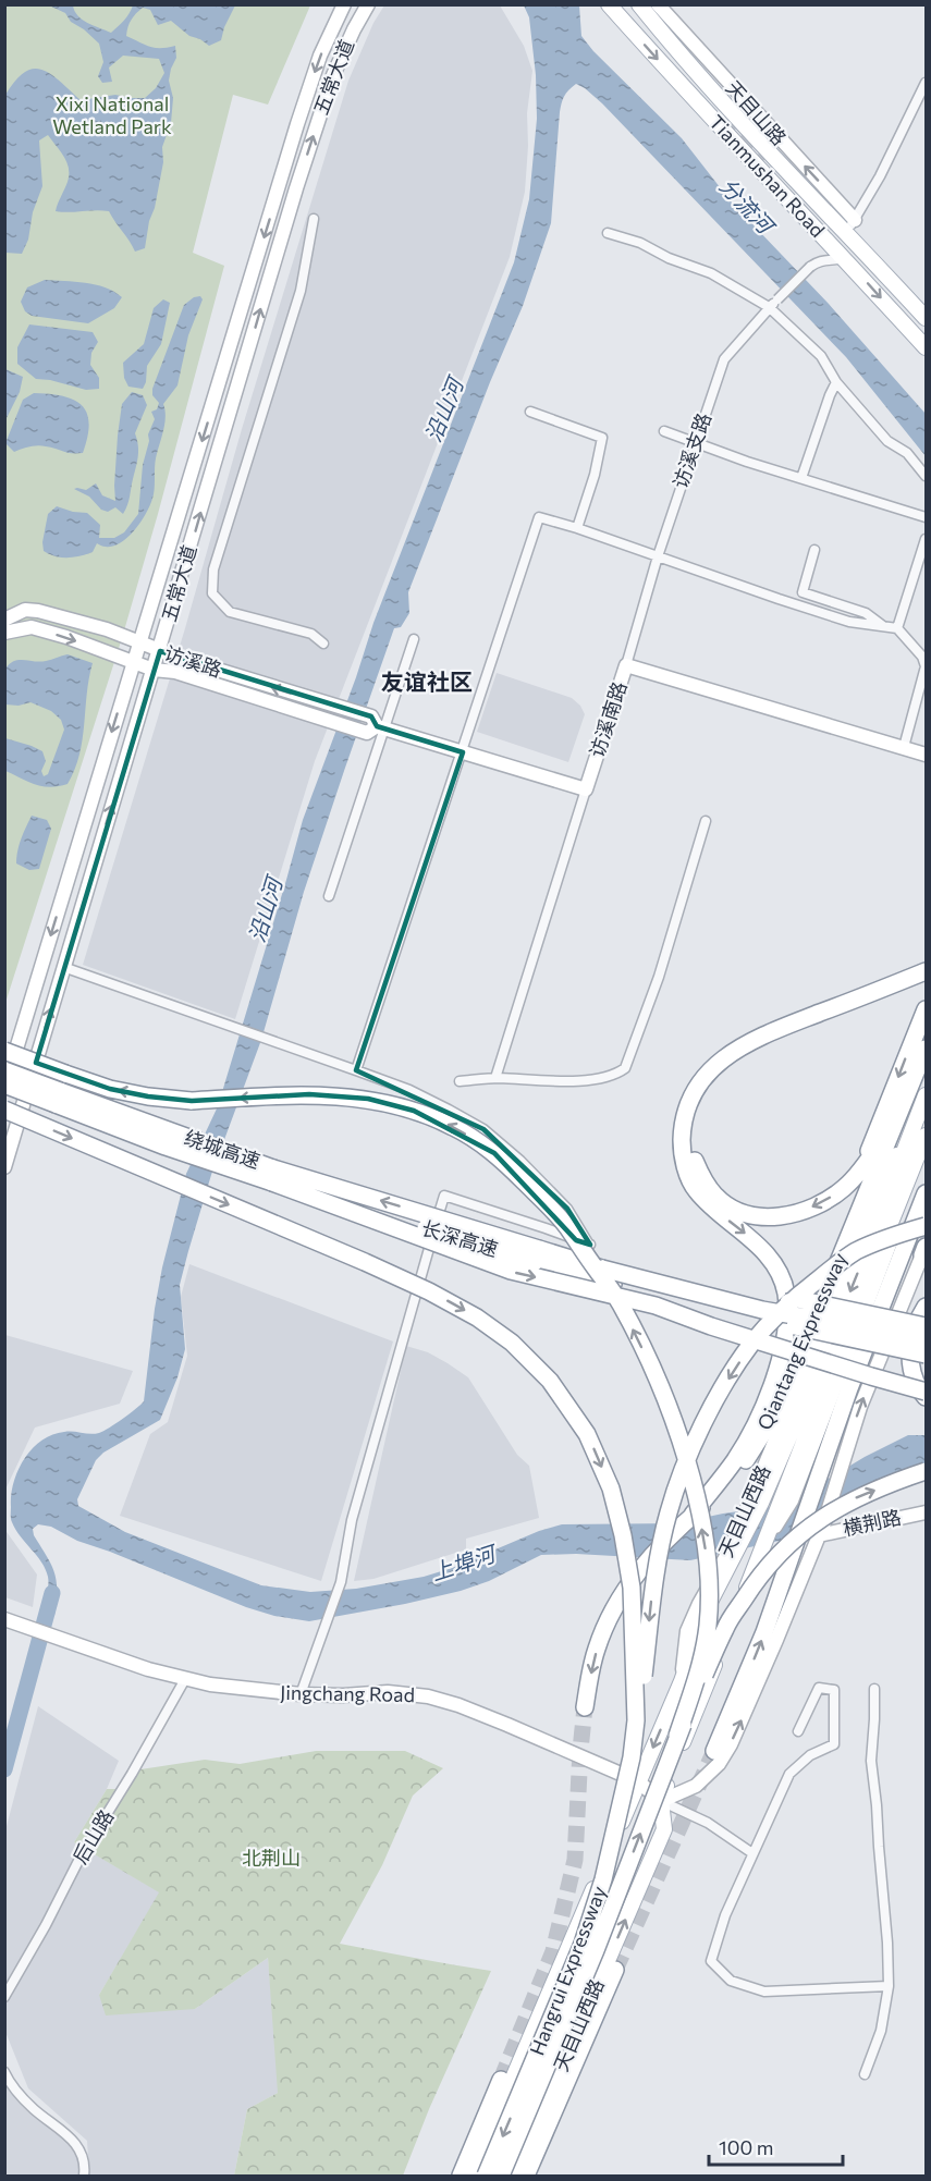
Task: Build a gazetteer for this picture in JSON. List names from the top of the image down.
{
  "streets": {
    "highway": ["长深高速", "Qiantang Expressway", "Hangrui Expressway"],
    "main road": [
      "五常大道",
      "天目山路",
      "Tianmushan Road",
      "访溪路",
      "访溪南路",
      "天目山西路",
      "横荆路",
      "Jingchang Road"
    ],
    "street": ["访溪支路", "后山路"]
  },
  "crossings": [
    ["五常大道", "访溪路"],
    ["五常大道", "长深高速"],
    ["天目山路", "Tianmushan Road"],
    ["Tianmushan Road", "访溪支路"],
    ["访溪支路", "访溪南路"],
    ["Qiantang Expressway", "天目山西路"],
    ["天目山西路", "Jingchang Road"],
    ["Jingchang Road", "后山路"]
  ],
  "one_way": ["天目山路"],
  "districts": ["友谊社区"],
  "water": ["分流河", "沿山河", "上埠河"],
  "parks": ["Xixi National Wetland Park", "北荆山"],
  "scale_bar": "100 m"
}
